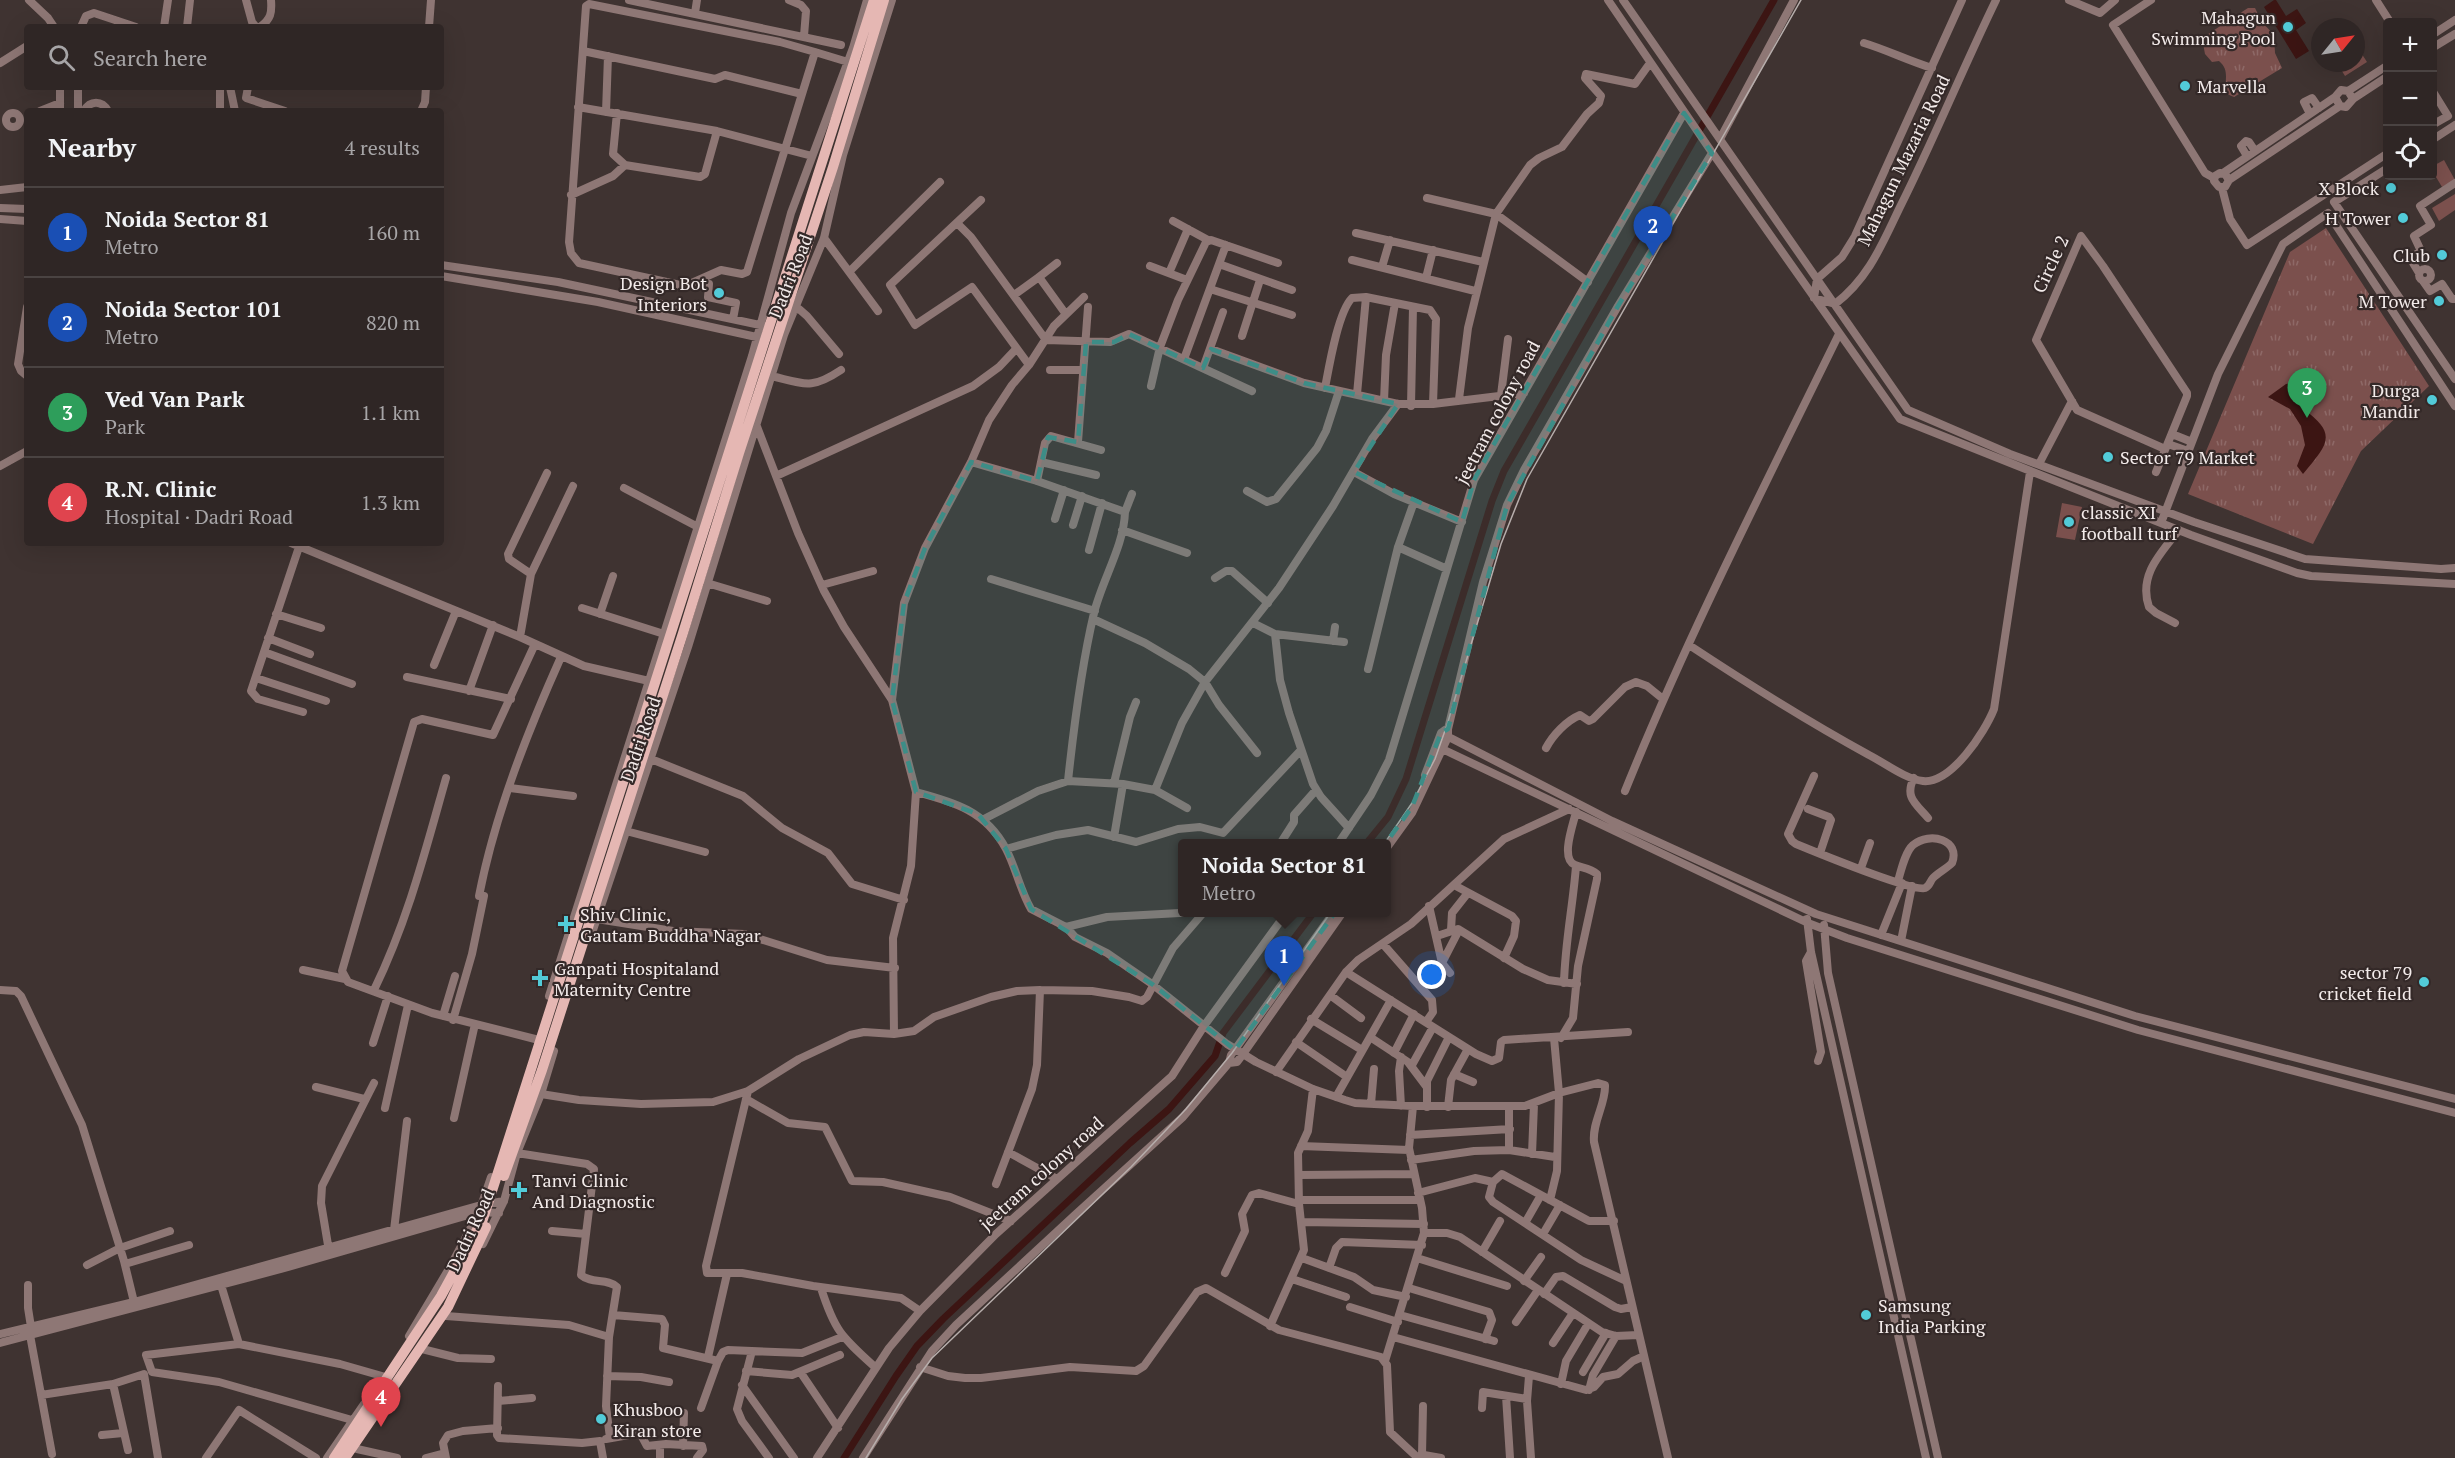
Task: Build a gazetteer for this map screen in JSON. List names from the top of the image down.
{
  "streets": {
    "street": [
      "Mahagun Mazaria Road",
      "Circle 2",
      "Dadri Road",
      "jeetram colony road"
    ]
  },
  "places": {
    "other": [
      "Mahagun Swimming Pool",
      "Marvella",
      "X Block",
      "H Tower",
      "Club",
      "Design Bot Interiors",
      "M Tower",
      "Durga Mandir",
      "Sector 79 Market",
      "classic XI football turf",
      "sector 79 cricket field",
      "Samsung India Parking",
      "Khusboo Kiran store"
    ],
    "health": ["Shiv Clinic, Gautam Buddha Nagar", "Ganpati Hospitaland Maternity Centre", "Tanvi Clinic And Diagnostic"]
  },
  "north": "top right",
  "page": {
    "map_buttons": ["+", "−"],
    "search": "Search here",
    "heading": ["Nearby", "4 results"],
    "list": [
      {
        "mark": "1",
        "name": "Noida Sector 81",
        "note": "Metro",
        "value": "160 m"
      },
      {
        "mark": "2",
        "name": "Noida Sector 101",
        "note": "Metro",
        "value": "820 m"
      },
      {
        "mark": "3",
        "name": "Ved Van Park",
        "note": "Park",
        "value": "1.1 km"
      },
      {
        "mark": "4",
        "name": "R.N. Clinic",
        "note": "Hospital · Dadri Road",
        "value": "1.3 km"
      }
    ],
    "pins": [
      "2",
      "3",
      "1",
      "4"
    ],
    "popup": ["Noida Sector 81", "Metro"]
  }
}
